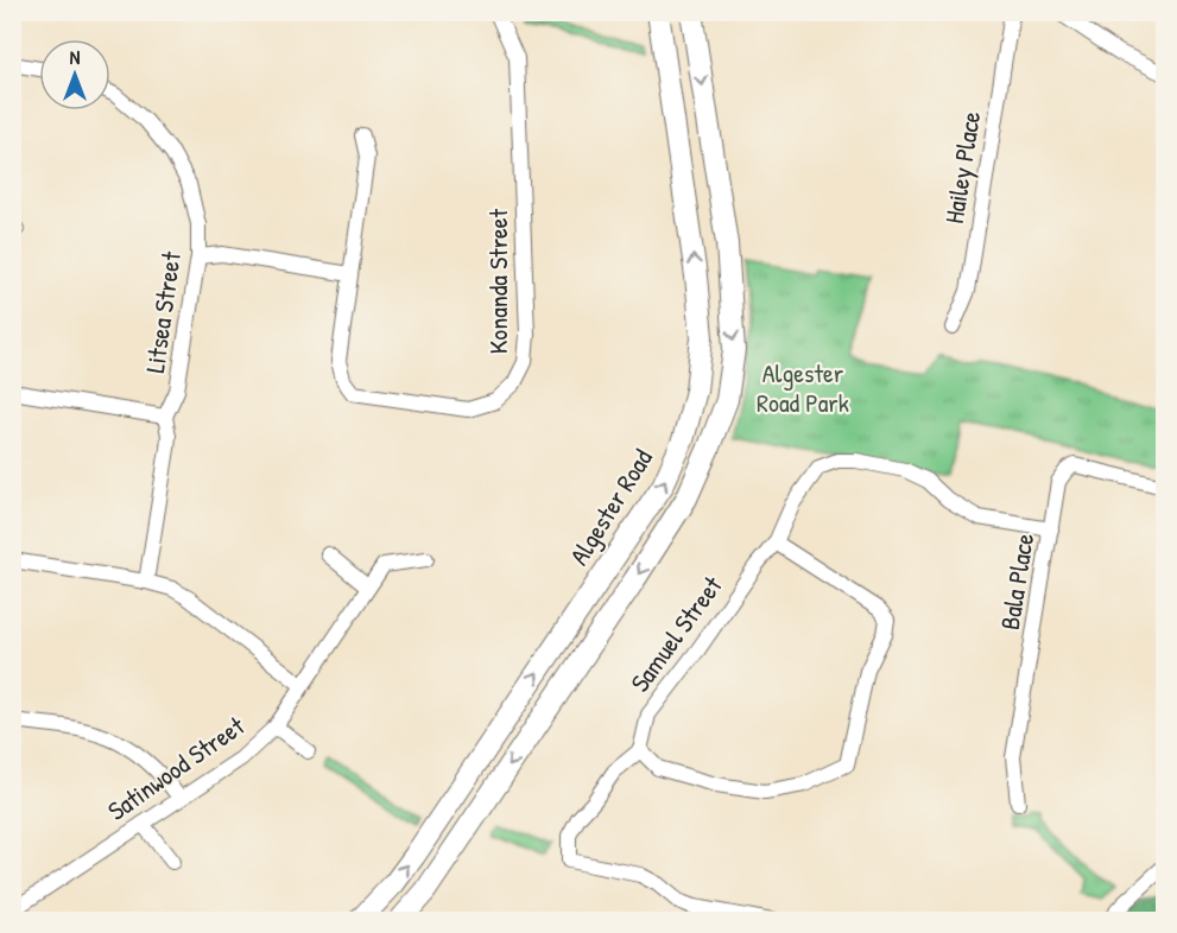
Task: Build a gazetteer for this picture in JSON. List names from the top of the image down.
{
  "streets": {
    "main road": ["Algester Road"],
    "street": [
      "Hailey Place",
      "Konanda Street",
      "Litsea Street",
      "Bala Place",
      "Samuel Street",
      "Satinwood Street"
    ]
  },
  "crossings": [
    ["Bala Place", "Samuel Street"]
  ],
  "parks": ["Algester Road Park"],
  "north": "top"
}
